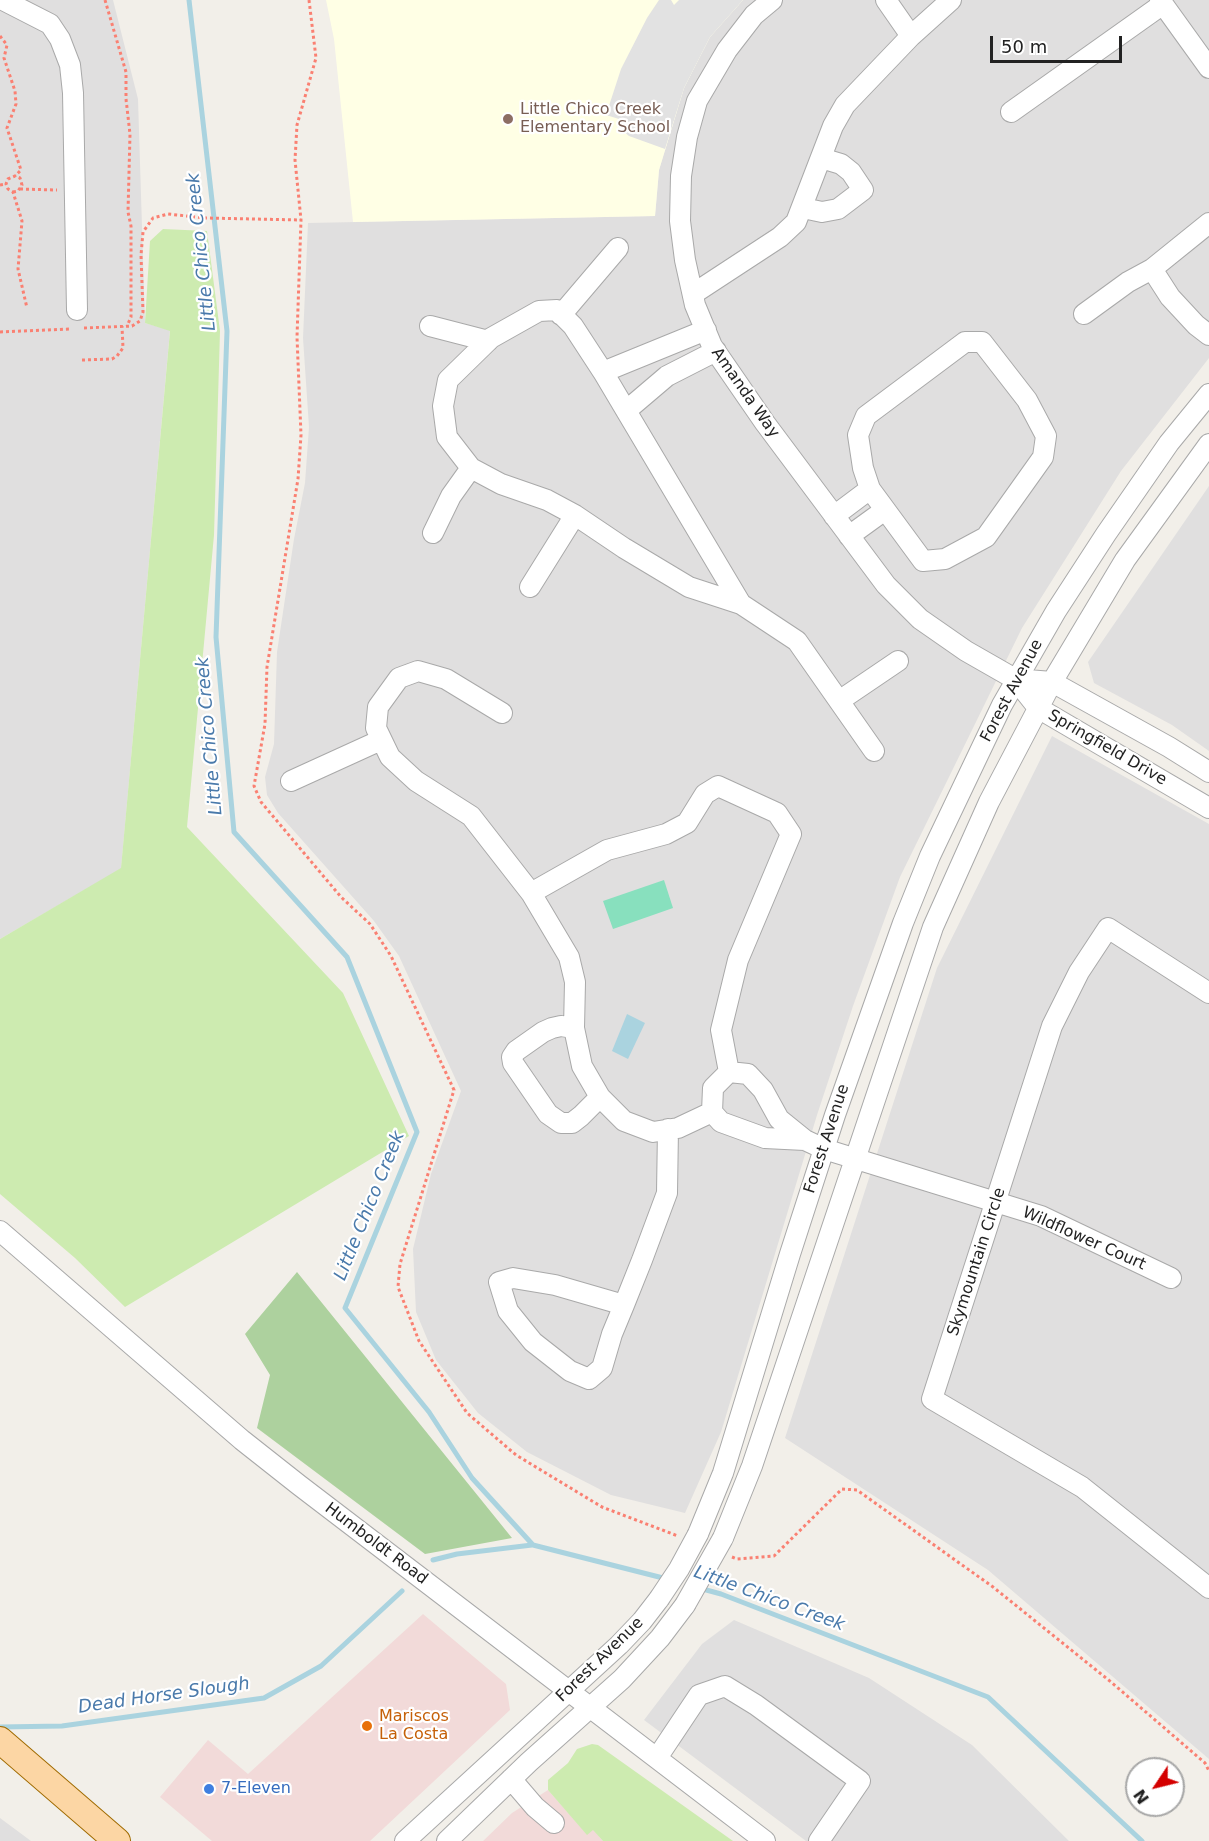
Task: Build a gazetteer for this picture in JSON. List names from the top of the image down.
{
  "streets": {
    "street": [
      "Amanda Way",
      "Forest Avenue",
      "Springfield Drive",
      "Wildflower Court",
      "Skymountain Circle",
      "Humboldt Road"
    ]
  },
  "crossings": [
    ["Amanda Way", "Forest Avenue"],
    ["Amanda Way", "Springfield Drive"],
    ["Forest Avenue", "Springfield Drive"],
    ["Forest Avenue", "Wildflower Court"],
    ["Forest Avenue", "Humboldt Road"],
    ["Wildflower Court", "Skymountain Circle"]
  ],
  "water": ["Little Chico Creek", "Dead Horse Slough"],
  "places": ["Little Chico Creek Elementary School", "Mariscos La Costa", "7-Eleven"],
  "scale_bar": "50 m",
  "north": "bottom left"
}
